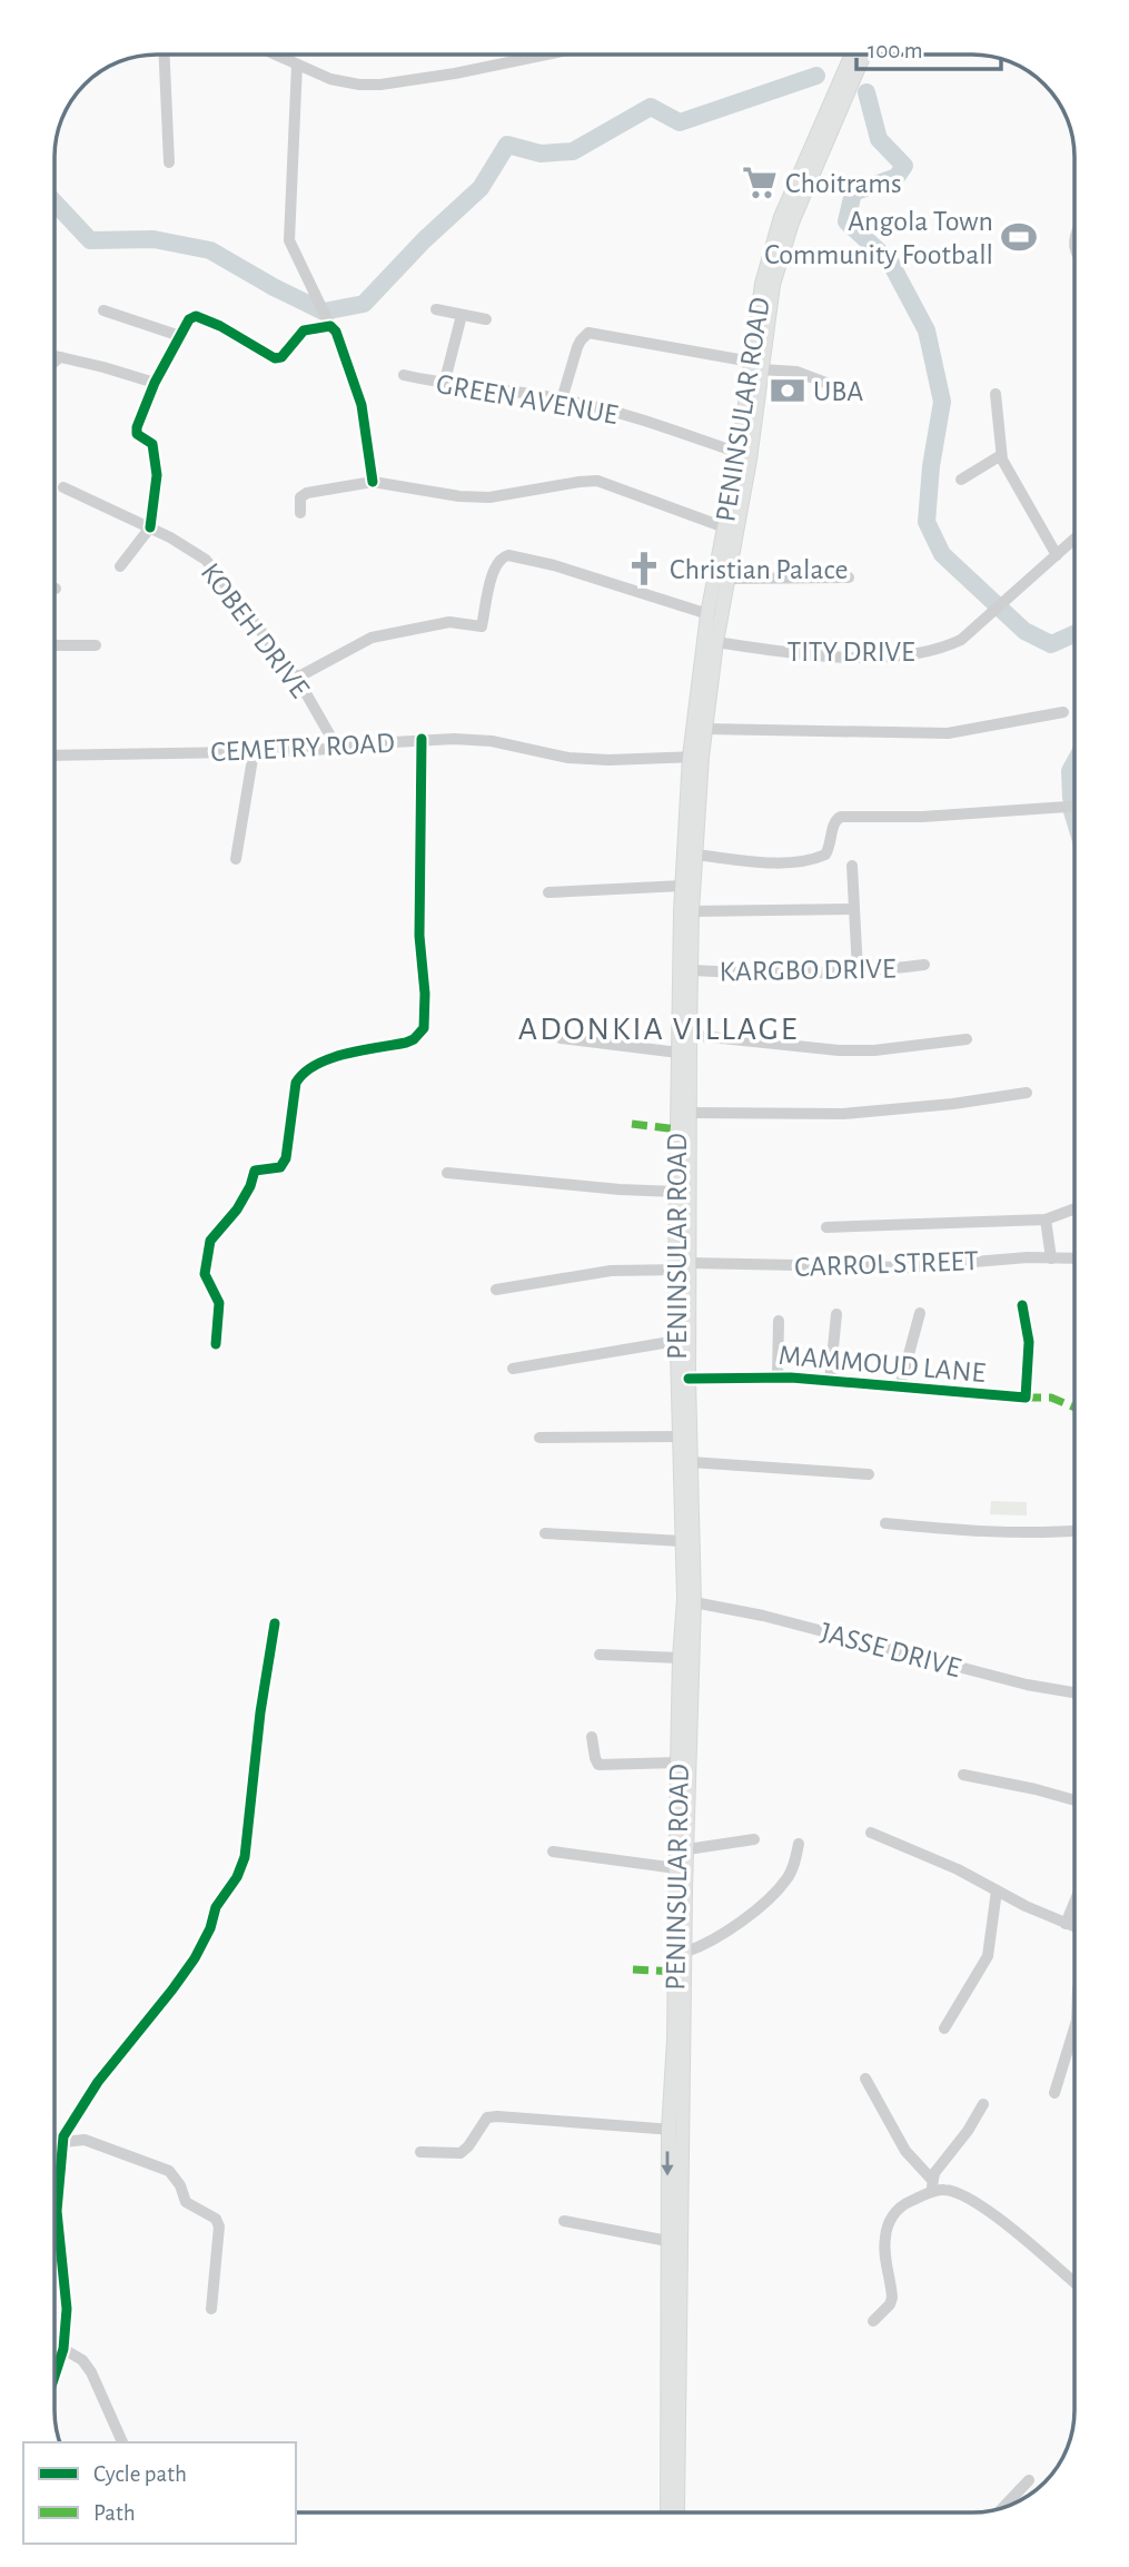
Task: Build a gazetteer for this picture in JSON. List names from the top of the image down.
{
  "streets": {
    "main road": ["PENINSULAR ROAD"],
    "street": [
      "GREEN AVENUE",
      "KOBEH DRIVE",
      "TITY DRIVE",
      "CEMETRY ROAD",
      "KARGBO DRIVE",
      "CARROL STREET",
      "MAMMOUD LANE",
      "JASSE DRIVE"
    ]
  },
  "crossings": [
    ["GREEN AVENUE", "PENINSULAR ROAD"],
    ["PENINSULAR ROAD", "TITY DRIVE"],
    ["PENINSULAR ROAD", "CEMETRY ROAD"],
    ["PENINSULAR ROAD", "KARGBO DRIVE"],
    ["PENINSULAR ROAD", "CARROL STREET"],
    ["PENINSULAR ROAD", "MAMMOUD LANE"],
    ["PENINSULAR ROAD", "JASSE DRIVE"],
    ["KOBEH DRIVE", "CEMETRY ROAD"]
  ],
  "districts": ["ADONKIA VILLAGE"],
  "places": {
    "supermarket": ["Choitrams"],
    "sports": ["Angola Town Community Football"],
    "bank": ["UBA"],
    "church": ["Christian Palace"]
  },
  "legend": ["Cycle path", "Path"],
  "scale_bar": "100 m"
}
